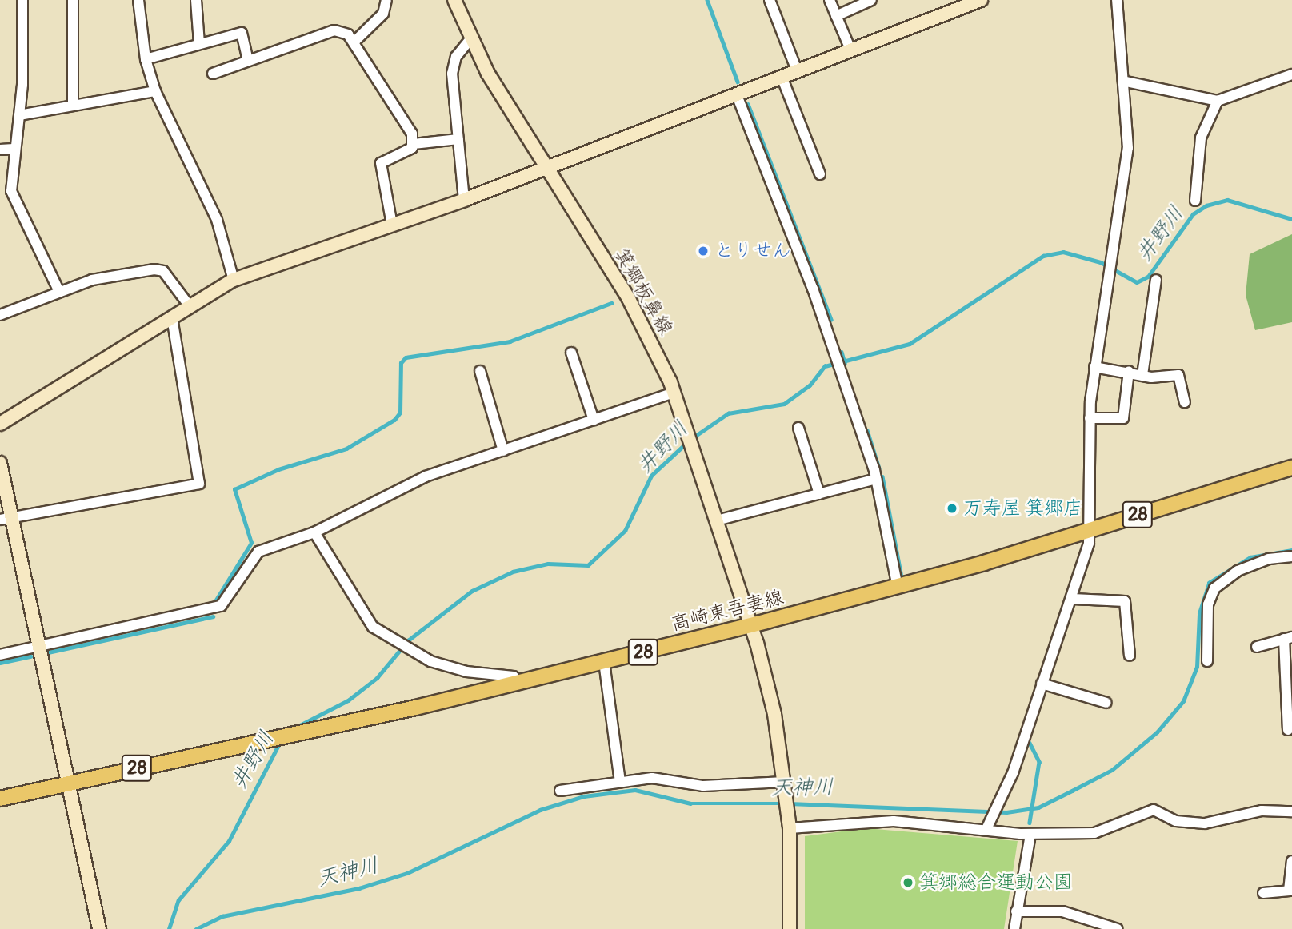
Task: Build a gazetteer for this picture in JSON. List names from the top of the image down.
{
  "streets": {
    "main road": ["28", "高崎東吾妻線"],
    "street": ["箕郷板鼻線"]
  },
  "crossings": [
    ["箕郷板鼻線", "高崎東吾妻線"]
  ],
  "water": ["井野川", "天神川"],
  "places": ["とりせん", "万寿屋 箕郷店", "箕郷総合運動公園"]
}
